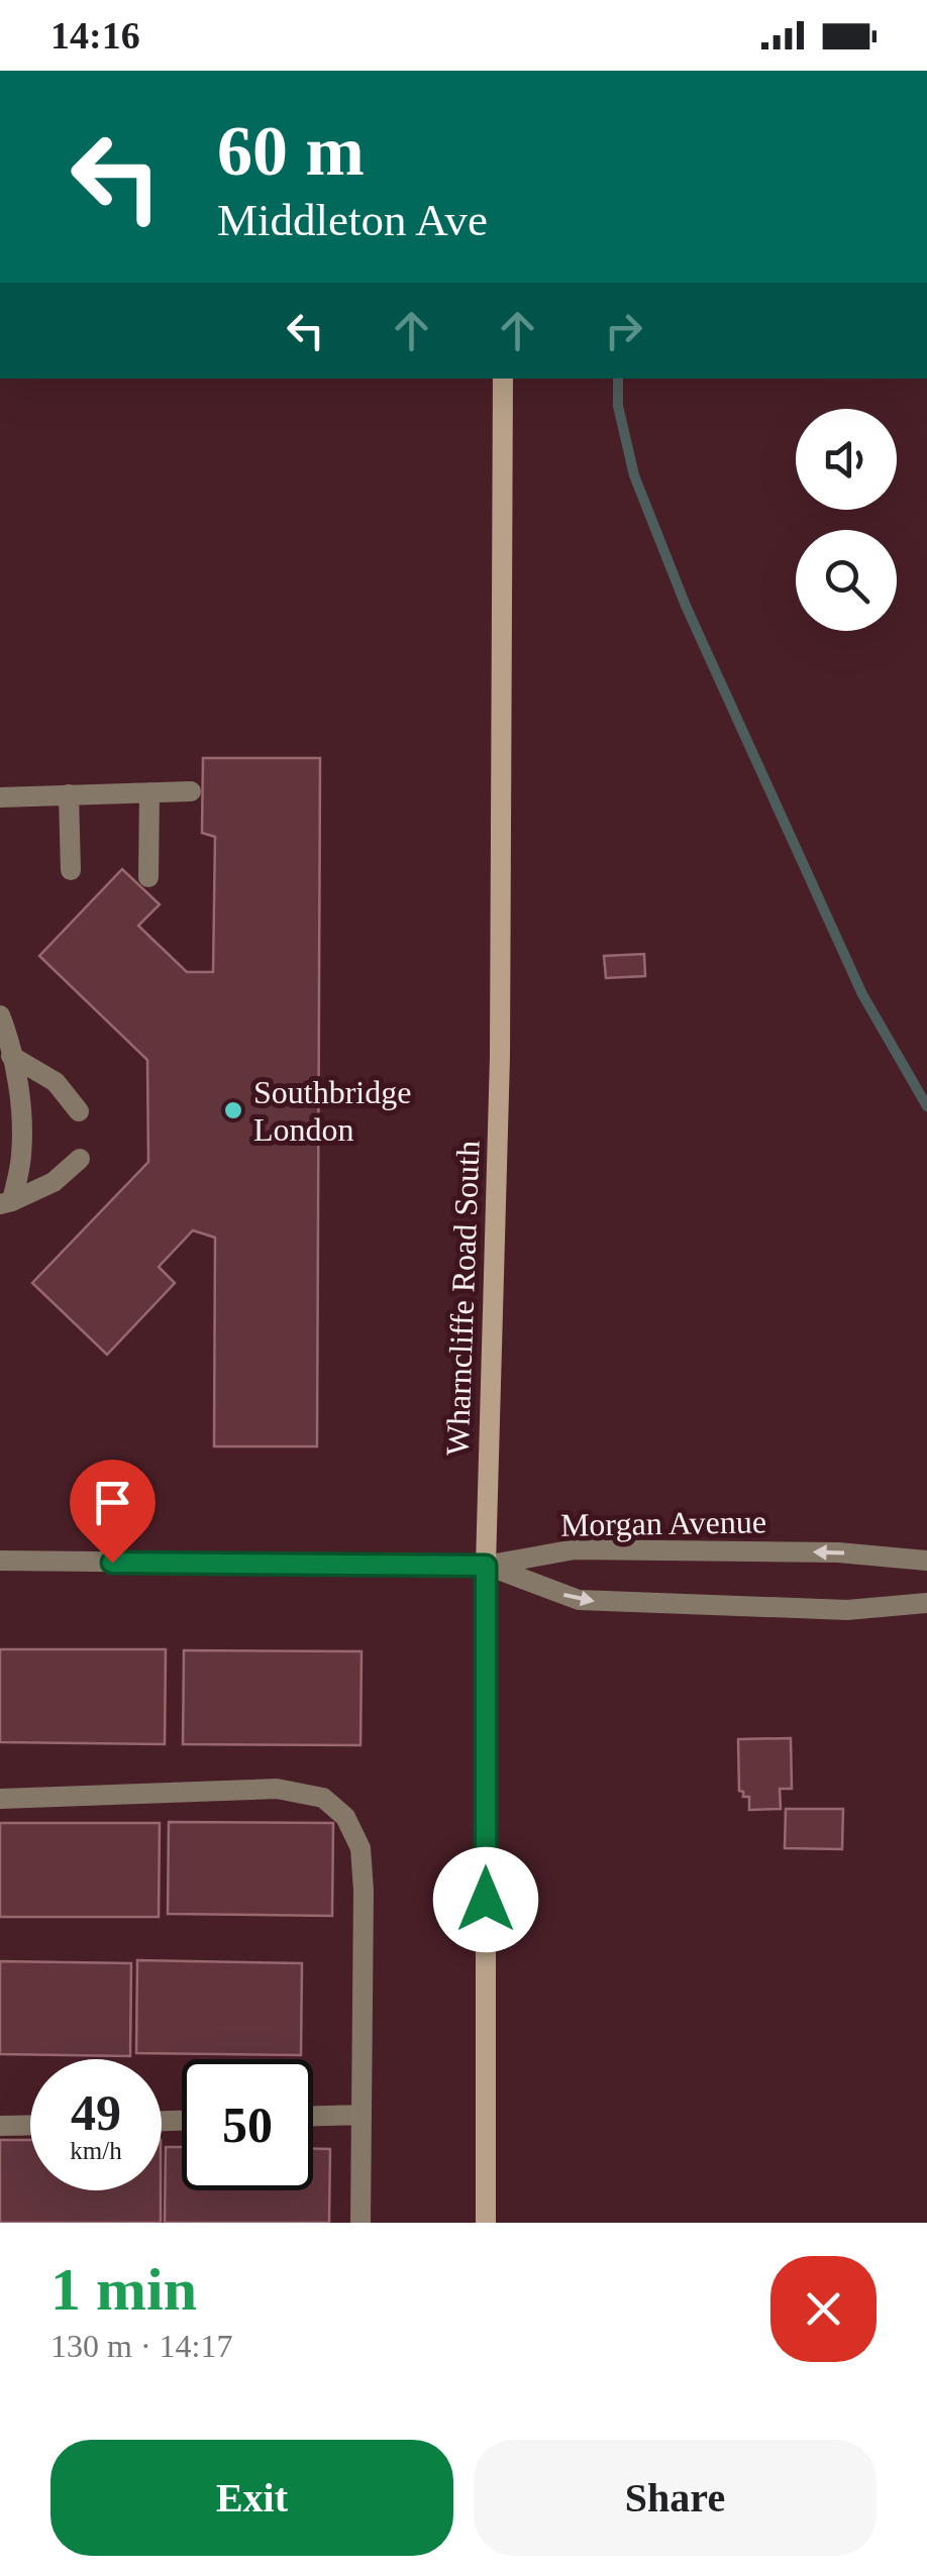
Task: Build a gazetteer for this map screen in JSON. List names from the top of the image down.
{
  "streets": {
    "main road": ["Wharncliffe Road South"],
    "street": ["Morgan Avenue"]
  },
  "crossings": [
    ["Wharncliffe Road South", "Morgan Avenue"]
  ],
  "places": ["Southbridge London"],
  "page": {
    "status": "14:16",
    "turn": ["60 m", "Middleton Ave"],
    "speed": "49 km/h",
    "limit": "50",
    "heading": ["1 min", "130 m · 14:17"],
    "buttons": ["Exit", "Share"]
  }
}
